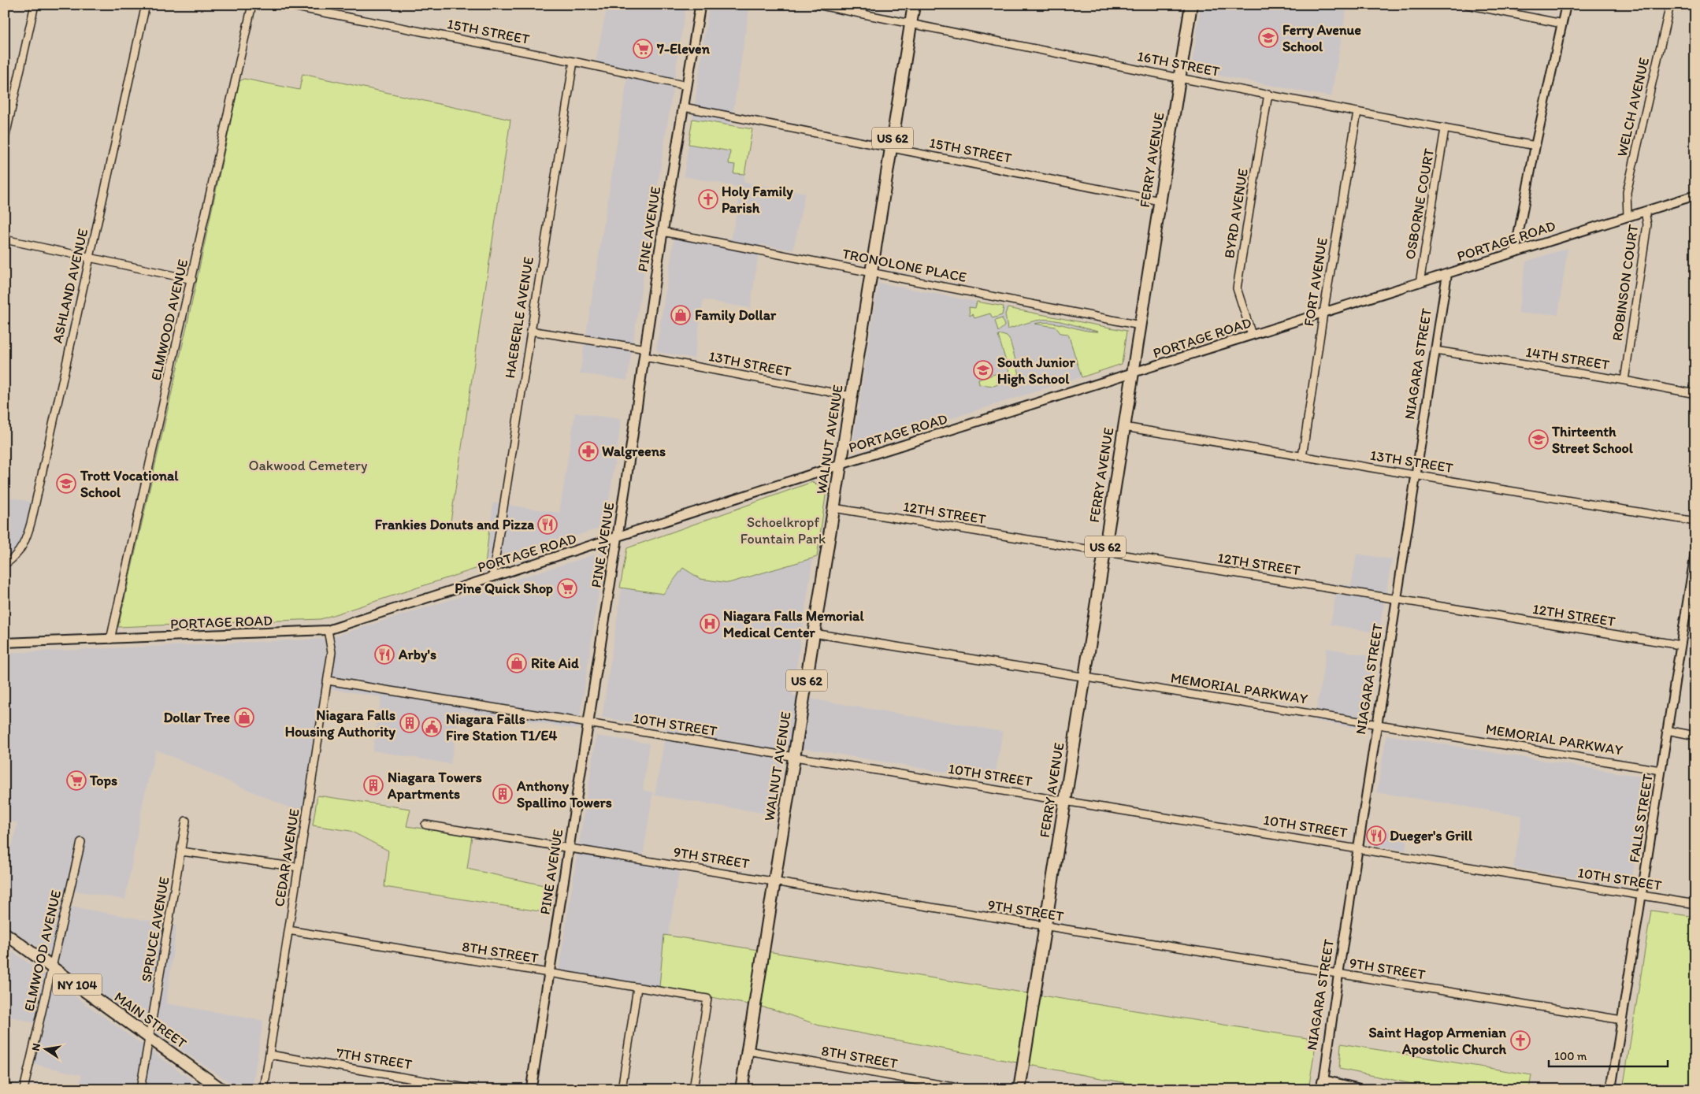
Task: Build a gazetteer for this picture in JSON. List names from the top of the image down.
{
  "streets": {
    "main road": [
      "US 62",
      "FERRY AVENUE",
      "PINE AVENUE",
      "WALNUT AVENUE",
      "NY 104",
      "MAIN STREET"
    ],
    "street": [
      "15TH STREET",
      "16TH STREET",
      "WELCH AVENUE",
      "OSBORNE COURT",
      "BYRD AVENUE",
      "PORTAGE ROAD",
      "TRONOLONE PLACE",
      "FORT AVENUE",
      "ROBINSON COURT",
      "ASHLAND AVENUE",
      "HAEBERLE AVENUE",
      "ELMWOOD AVENUE",
      "14TH STREET",
      "13TH STREET",
      "NIAGARA STREET",
      "12TH STREET",
      "MEMORIAL PARKWAY",
      "10TH STREET",
      "FALLS STREET",
      "CEDAR AVENUE",
      "9TH STREET",
      "SPRUCE AVENUE",
      "8TH STREET",
      "7TH STREET"
    ]
  },
  "crossings": [
    ["15TH STREET", "FERRY AVENUE"],
    ["15TH STREET", "PINE AVENUE"],
    ["15TH STREET", "HAEBERLE AVENUE"],
    ["15TH STREET", "WALNUT AVENUE"],
    ["16TH STREET", "FERRY AVENUE"],
    ["16TH STREET", "OSBORNE COURT"],
    ["16TH STREET", "BYRD AVENUE"],
    ["16TH STREET", "FORT AVENUE"],
    ["16TH STREET", "WALNUT AVENUE"],
    ["WELCH AVENUE", "PORTAGE ROAD"],
    ["FERRY AVENUE", "PORTAGE ROAD"],
    ["FERRY AVENUE", "TRONOLONE PLACE"],
    ["FERRY AVENUE", "13TH STREET"],
    ["FERRY AVENUE", "12TH STREET"],
    ["FERRY AVENUE", "MEMORIAL PARKWAY"],
    ["FERRY AVENUE", "10TH STREET"],
    ["FERRY AVENUE", "9TH STREET"],
    ["OSBORNE COURT", "PORTAGE ROAD"],
    ["BYRD AVENUE", "PORTAGE ROAD"],
    ["PINE AVENUE", "PORTAGE ROAD"],
    ["PINE AVENUE", "TRONOLONE PLACE"],
    ["PINE AVENUE", "13TH STREET"],
    ["PINE AVENUE", "10TH STREET"],
    ["PINE AVENUE", "9TH STREET"],
    ["PINE AVENUE", "8TH STREET"],
    ["PORTAGE ROAD", "FORT AVENUE"],
    ["PORTAGE ROAD", "ROBINSON COURT"],
    ["PORTAGE ROAD", "HAEBERLE AVENUE"],
    ["PORTAGE ROAD", "ELMWOOD AVENUE"],
    ["PORTAGE ROAD", "NIAGARA STREET"],
    ["PORTAGE ROAD", "WALNUT AVENUE"],
    ["PORTAGE ROAD", "CEDAR AVENUE"],
    ["TRONOLONE PLACE", "WALNUT AVENUE"],
    ["FORT AVENUE", "13TH STREET"],
    ["ROBINSON COURT", "14TH STREET"],
    ["HAEBERLE AVENUE", "13TH STREET"],
    ["ELMWOOD AVENUE", "MAIN STREET"],
    ["14TH STREET", "NIAGARA STREET"],
    ["13TH STREET", "NIAGARA STREET"],
    ["13TH STREET", "WALNUT AVENUE"],
    ["NIAGARA STREET", "12TH STREET"],
    ["NIAGARA STREET", "MEMORIAL PARKWAY"],
    ["NIAGARA STREET", "10TH STREET"],
    ["NIAGARA STREET", "9TH STREET"],
    ["WALNUT AVENUE", "12TH STREET"],
    ["WALNUT AVENUE", "MEMORIAL PARKWAY"],
    ["WALNUT AVENUE", "10TH STREET"],
    ["WALNUT AVENUE", "9TH STREET"],
    ["WALNUT AVENUE", "8TH STREET"],
    ["12TH STREET", "FALLS STREET"],
    ["MEMORIAL PARKWAY", "FALLS STREET"],
    ["10TH STREET", "FALLS STREET"],
    ["10TH STREET", "CEDAR AVENUE"],
    ["FALLS STREET", "9TH STREET"],
    ["CEDAR AVENUE", "8TH STREET"],
    ["CEDAR AVENUE", "7TH STREET"],
    ["SPRUCE AVENUE", "MAIN STREET"]
  ],
  "parks": ["Oakwood Cemetery", "Schoelkropf Fountain Park"],
  "places": {
    "school or university": [
      "Ferry Avenue School",
      "South Junior High School",
      "Thirteenth Street School",
      "Trott Vocational School"
    ],
    "supermarket": ["7-Eleven", "Pine Quick Shop", "Tops"],
    "church": ["Holy Family Parish", "Saint Hagop Armenian Apostolic Church"],
    "shop": ["Family Dollar", "Rite Aid", "Dollar Tree"],
    "pharmacy": ["Walgreens"],
    "restaurant": ["Frankies Donuts and Pizza", "Arby's", "Dueger's Grill"],
    "hospital": ["Niagara Falls Memorial Medical Center"],
    "building": ["Niagara Falls Housing Authority", "Niagara Towers Apartments", "Anthony Spallino Towers"],
    "public building": ["Niagara Falls Fire Station T1/E4"]
  },
  "scale_bar": "100 m",
  "north": "left"
}
